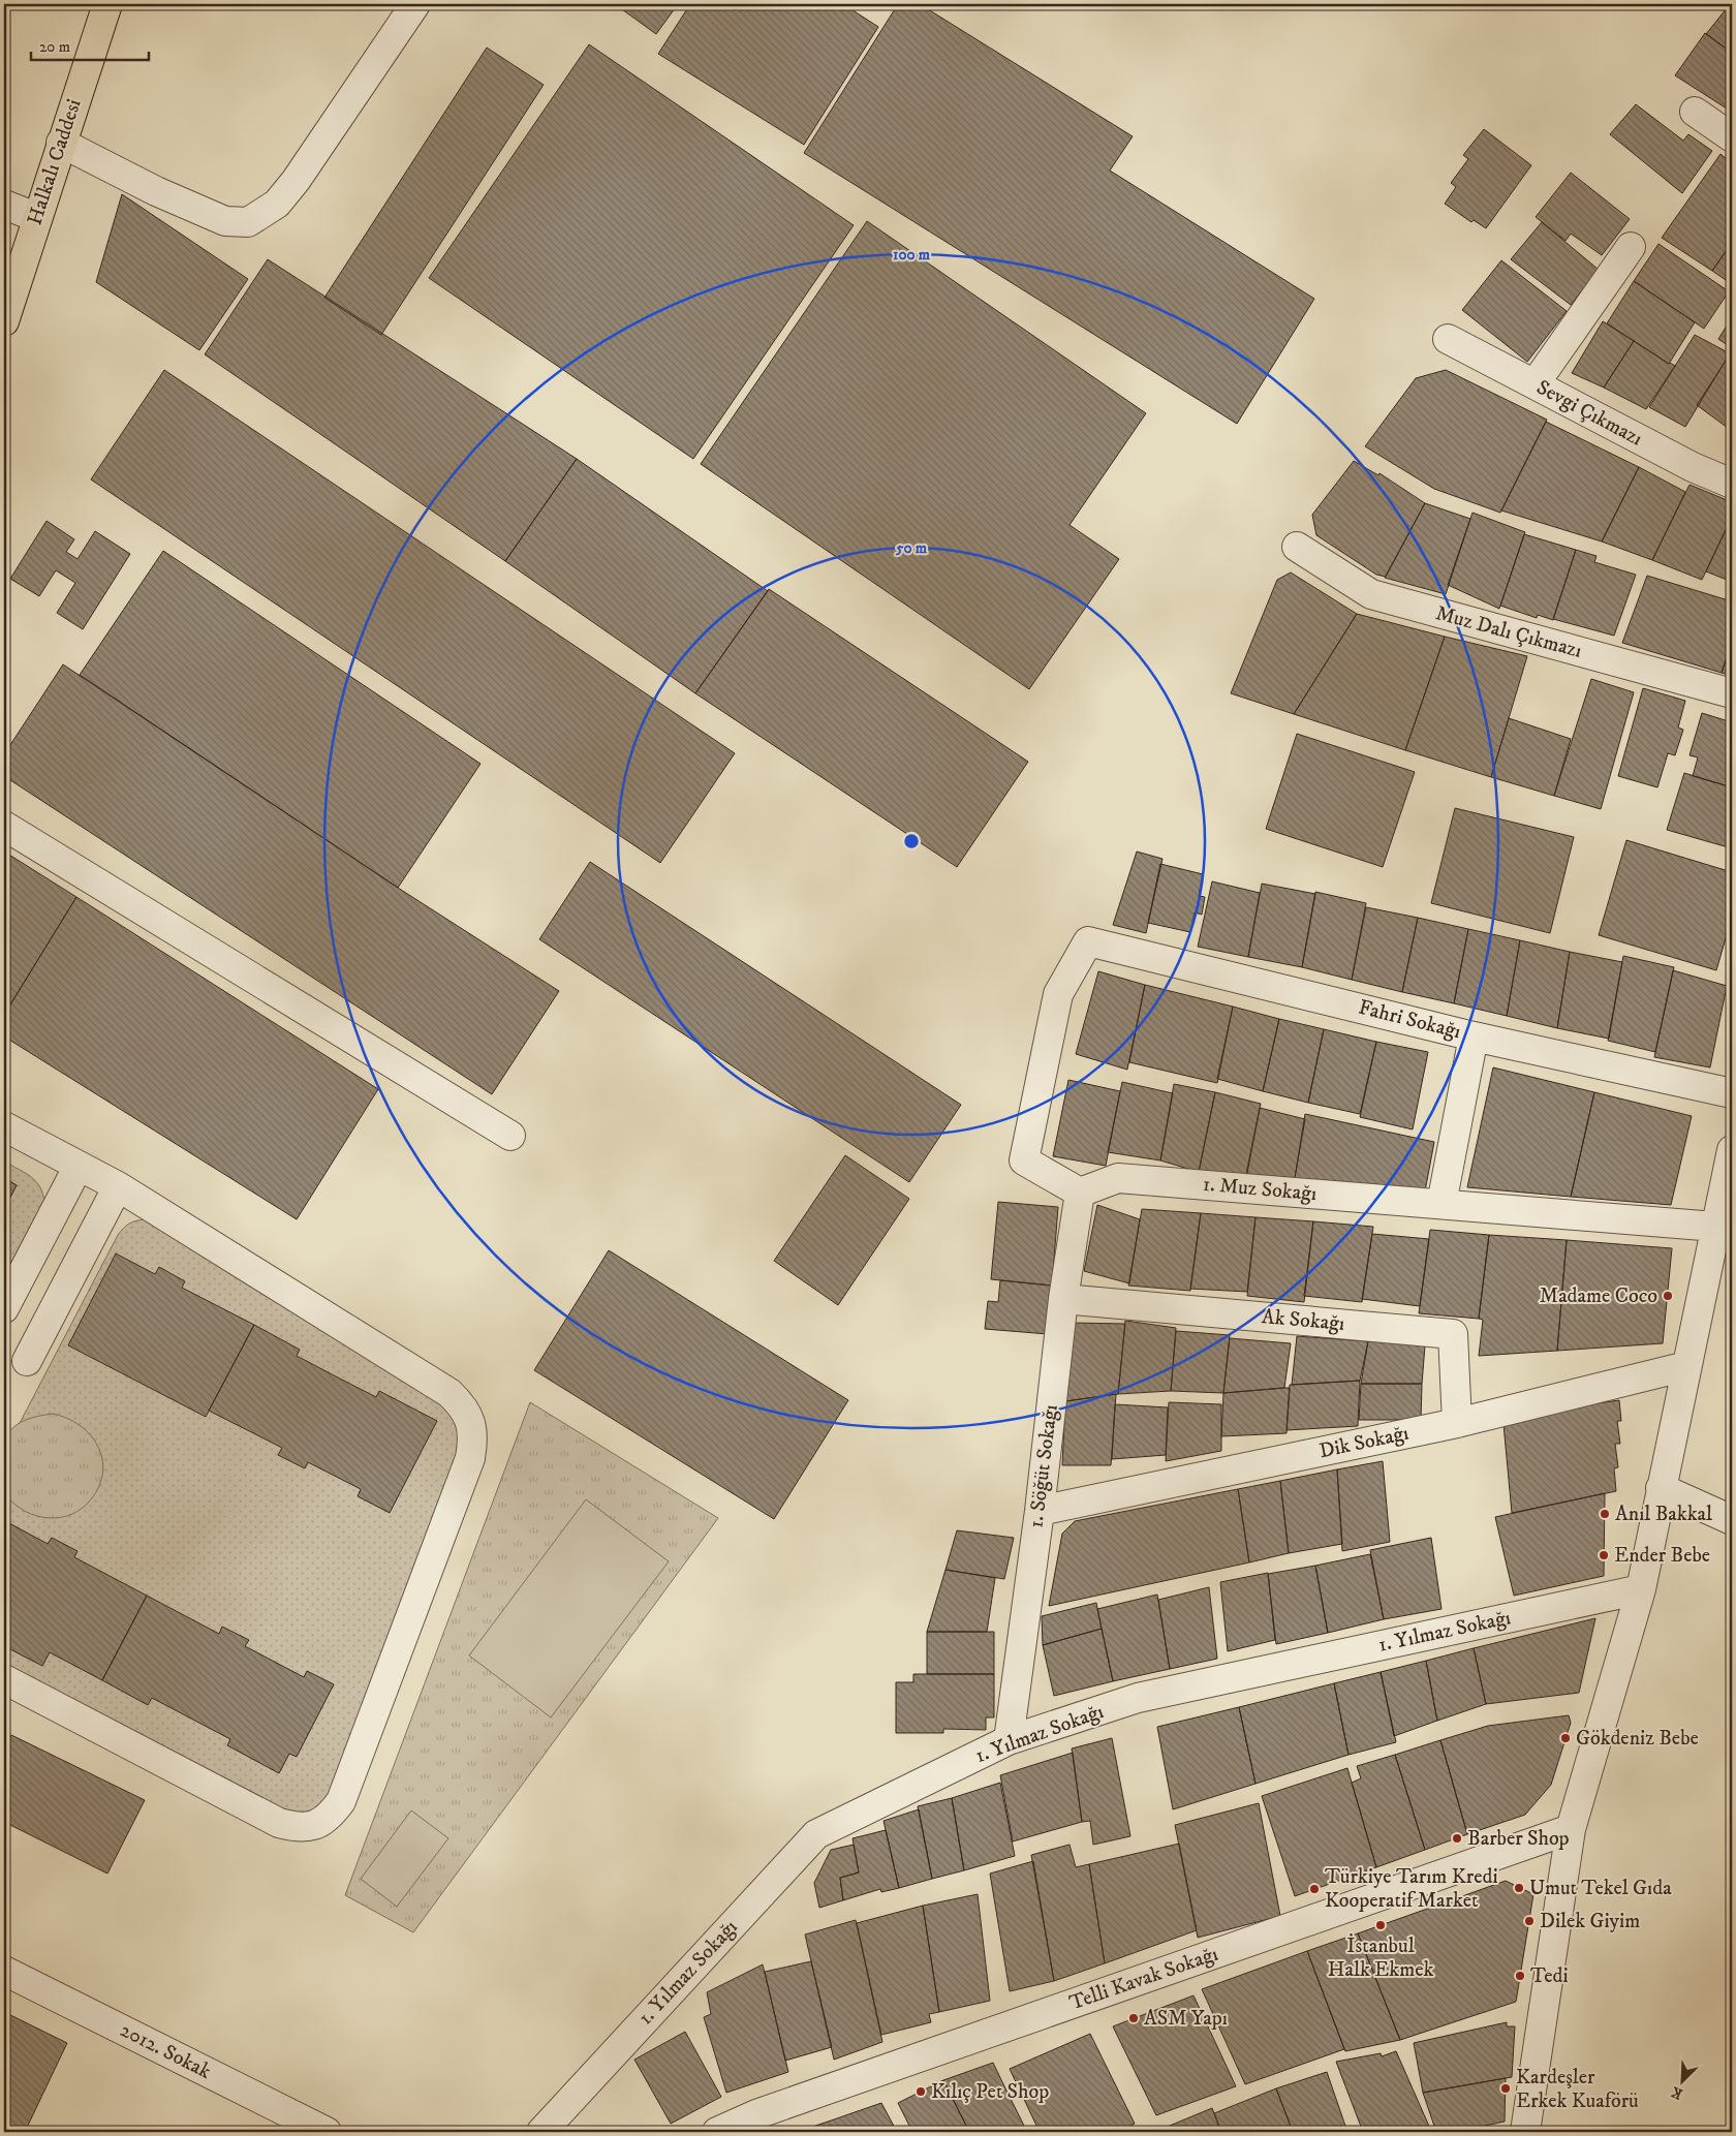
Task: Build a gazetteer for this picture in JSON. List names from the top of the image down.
{
  "streets": {
    "main road": ["Halkalı Caddesi"],
    "street": [
      "Sevgi Çıkmazı",
      "Muz Dalı Çıkmazı",
      "Fahri Sokağı",
      "1. Muz Sokağı",
      "Ak Sokağı",
      "Dik Sokağı",
      "1. Söğüt Sokağı",
      "1. Yılmaz Sokağı",
      "Telli Kavak Sokağı",
      "2012. Sokak"
    ]
  },
  "crossings": [
    ["Fahri Sokağı", "1. Muz Sokağı"],
    ["Fahri Sokağı", "1. Söğüt Sokağı"],
    ["1. Muz Sokağı", "1. Söğüt Sokağı"],
    ["Ak Sokağı", "Dik Sokağı"],
    ["Ak Sokağı", "1. Söğüt Sokağı"],
    ["Dik Sokağı", "1. Söğüt Sokağı"],
    ["1. Söğüt Sokağı", "1. Yılmaz Sokağı"]
  ],
  "places": [
    "Madame Coco",
    "Anıl Bakkal",
    "Ender Bebe",
    "Gökdeniz Bebe",
    "Barber Shop",
    "Umut Tekel Gıda",
    "Türkiye Tarım Kredi Kooperatif Market",
    "Dilek Giyim",
    "İstanbul Halk Ekmek",
    "Tedi",
    "ASM Yapı",
    "Kardeşler Erkek Kuaförü",
    "Kılıç Pet Shop"
  ],
  "scale_bar": "20 m",
  "north": "bottom left",
  "rings": ["100 m", "50 m"]
}
